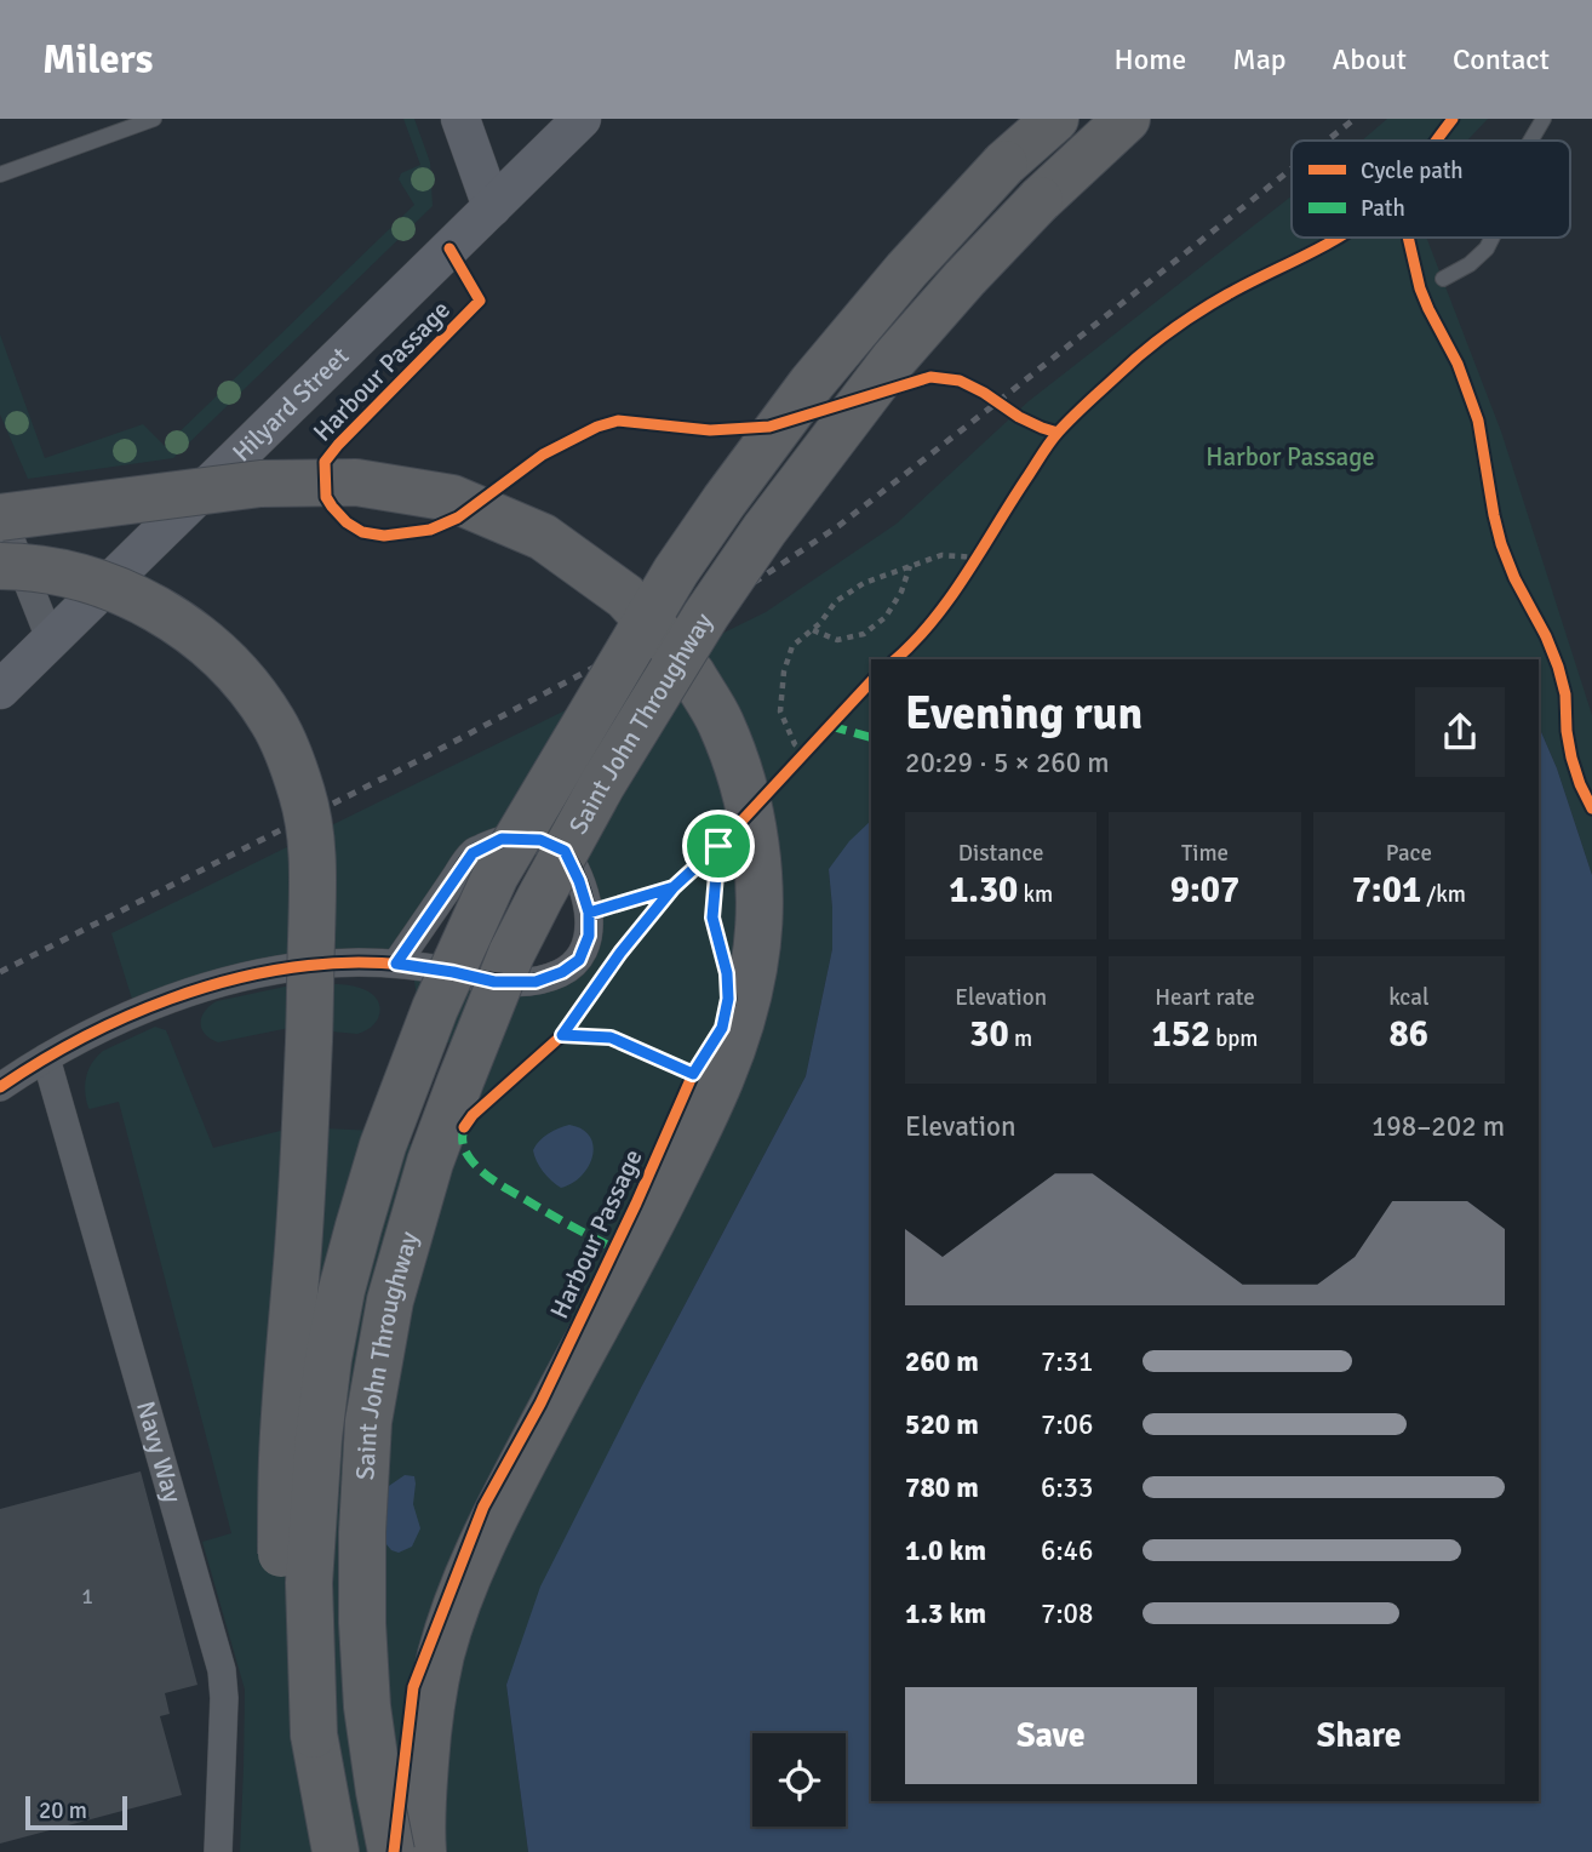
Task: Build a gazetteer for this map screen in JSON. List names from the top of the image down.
{
  "streets": {
    "highway": ["Saint John Throughway"],
    "main road": ["Hilyard Street"],
    "street": ["Navy Way"],
    "cycle path": ["Harbour Passage"]
  },
  "parks": ["Harbor Passage"],
  "house_numbers": ["1"],
  "legend": ["Cycle path", "Path"],
  "scale_bar": "20 m",
  "page": {
    "header": "Milers",
    "nav": [
      "Home",
      "Map",
      "About",
      "Contact"
    ],
    "heading": ["Evening run", "20:29 · 5 × 260 m"],
    "stats": [
      ["Distance", "1.30 km"],
      ["Time", "9:07"],
      ["Pace", "7:01 /km"],
      ["Elevation", "30 m"],
      ["Heart rate", "152 bpm"],
      ["kcal", "86"]
    ],
    "chart": ["Elevation", "198–202 m"],
    "list": [
      {
        "name": "260 m",
        "note": "7:31"
      },
      {
        "name": "520 m",
        "note": "7:06"
      },
      {
        "name": "780 m",
        "note": "6:33"
      },
      {
        "name": "1.0 km",
        "note": "6:46"
      },
      {
        "name": "1.3 km",
        "note": "7:08"
      }
    ],
    "buttons": ["Save", "Share"],
    "scale": "20 m"
  }
}
